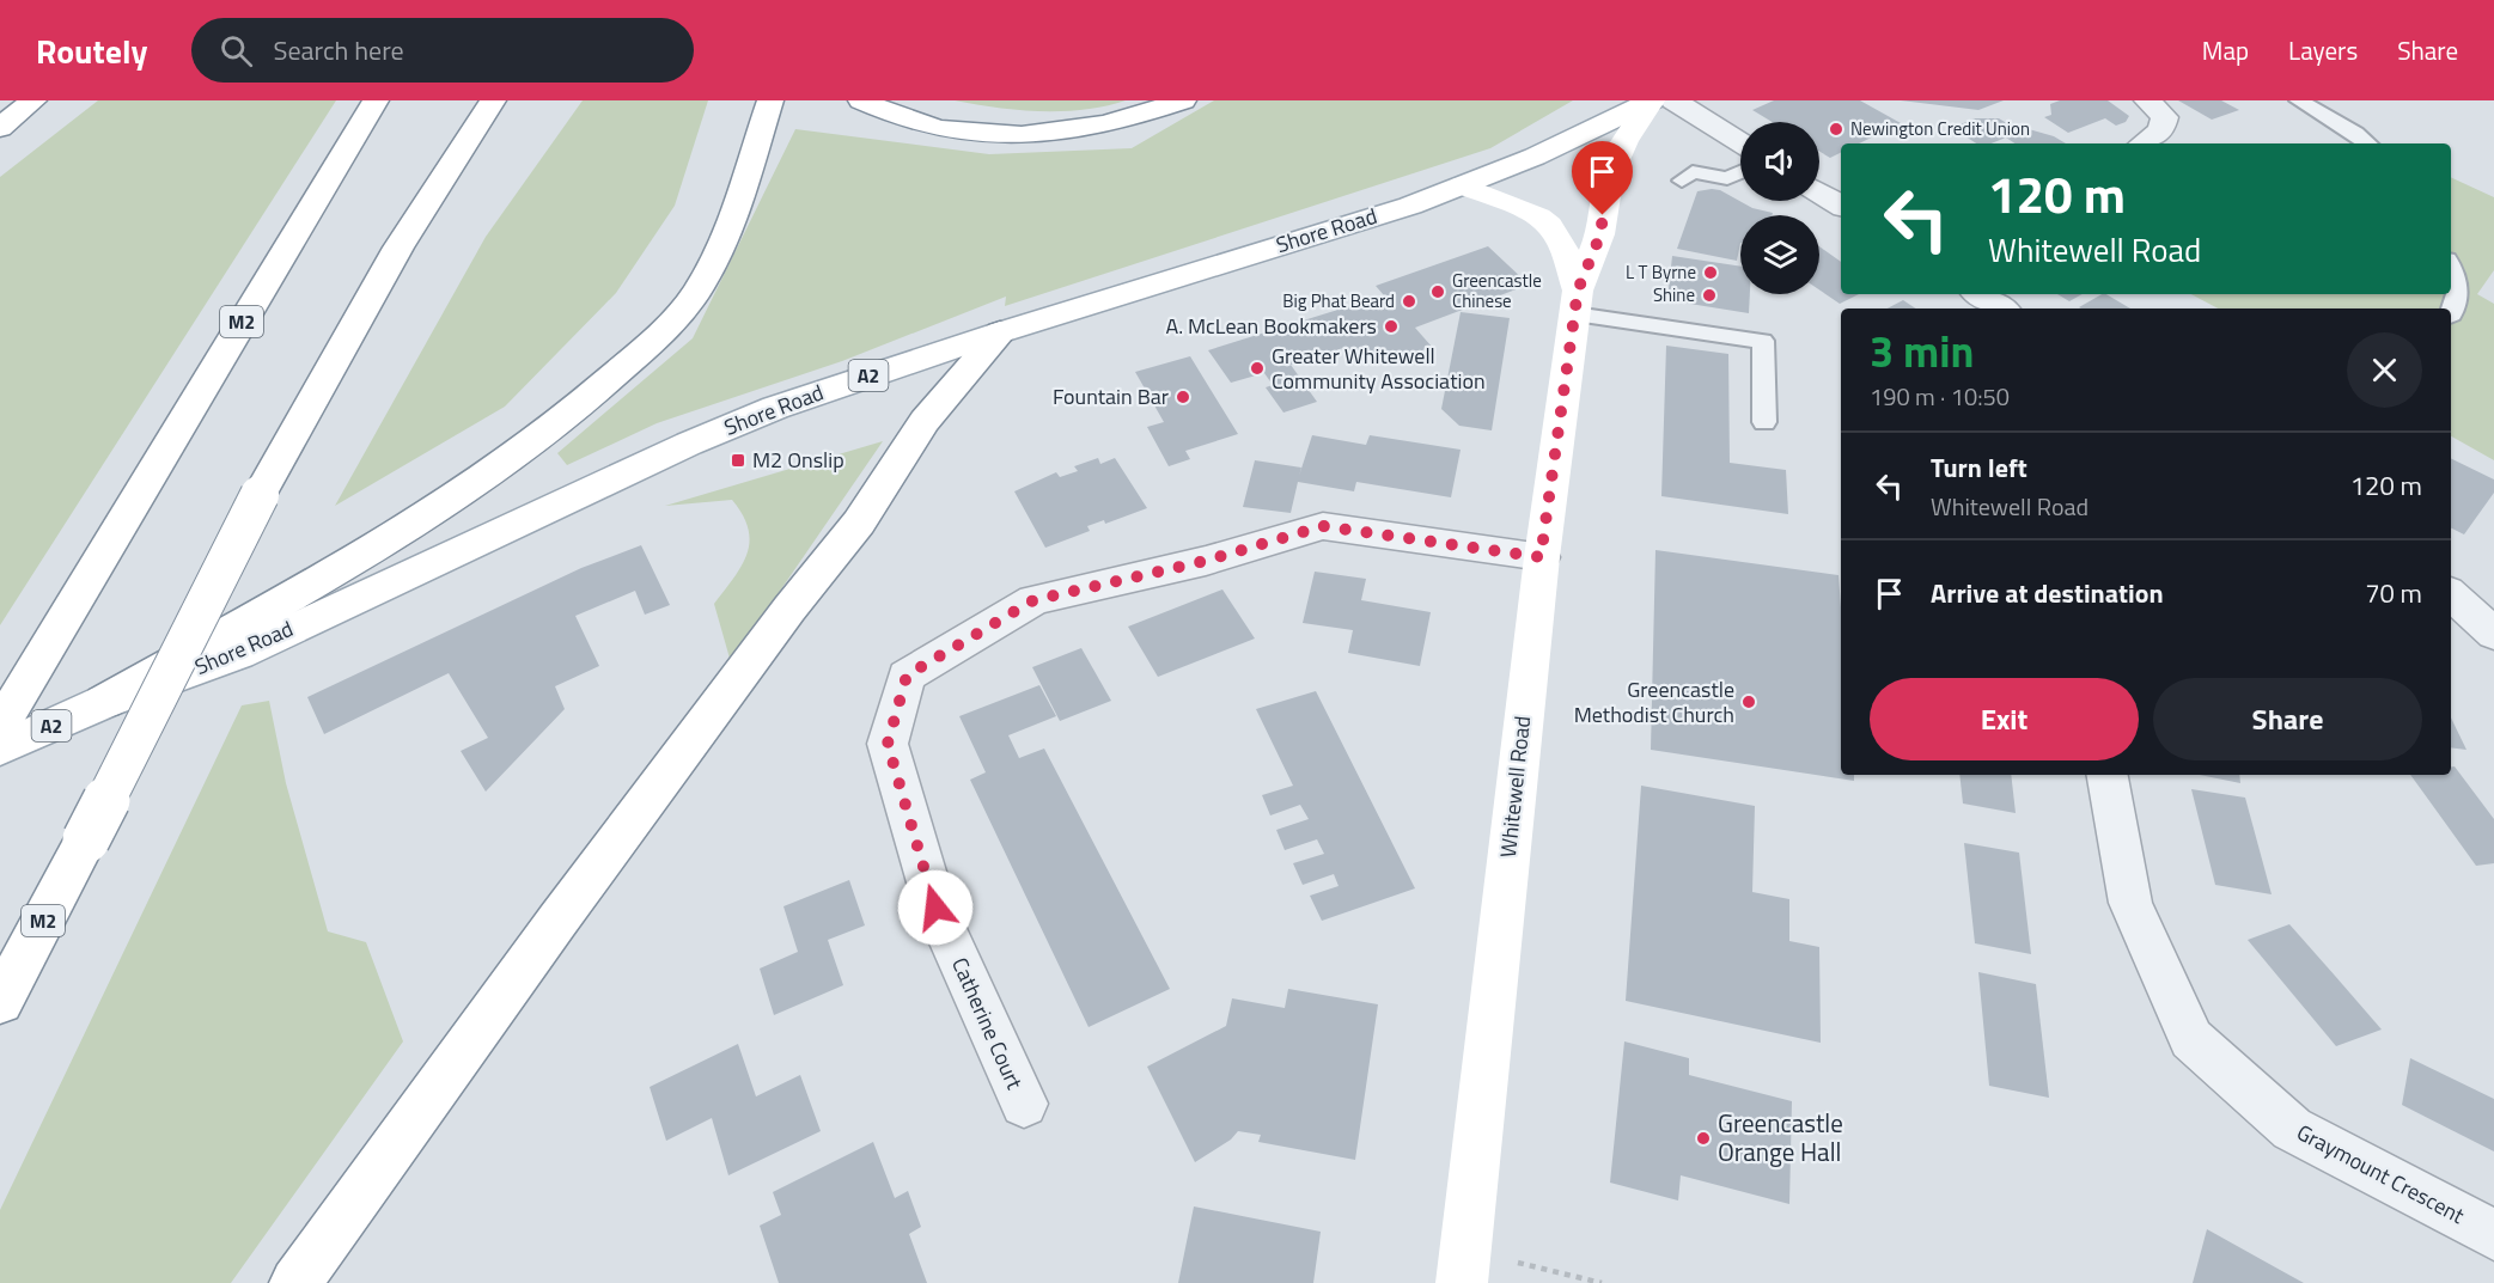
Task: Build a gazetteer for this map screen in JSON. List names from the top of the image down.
{
  "streets": {
    "main road": [
      "Shore Road",
      "M2",
      "A2",
      "Whitewell Road"
    ],
    "street": ["Catherine Court", "Graymount Crescent"]
  },
  "crossings": [
    ["Shore Road", "Whitewell Road"],
    ["Whitewell Road", "Catherine Court"]
  ],
  "places": {
    "other": [
      "Newington Credit Union",
      "L T Byrne",
      "Greencastle Chinese",
      "Shine",
      "Big Phat Beard",
      "A. McLean Bookmakers",
      "Greater Whitewell Community Association",
      "Fountain Bar",
      "Greencastle Methodist Church",
      "Greencastle Orange Hall"
    ],
    "transit": ["M2 Onslip"]
  },
  "page": {
    "header": "Routely",
    "search": "Search here",
    "nav": ["Map", "Layers", "Share"],
    "turn": ["120 m", "Whitewell Road"],
    "heading": ["3 min", "190 m · 10:50"],
    "list": [
      {
        "name": "Turn left",
        "note": "Whitewell Road",
        "value": "120 m"
      },
      {
        "name": "Arrive at destination",
        "value": "70 m"
      }
    ],
    "buttons": ["Exit", "Share"]
  }
}
